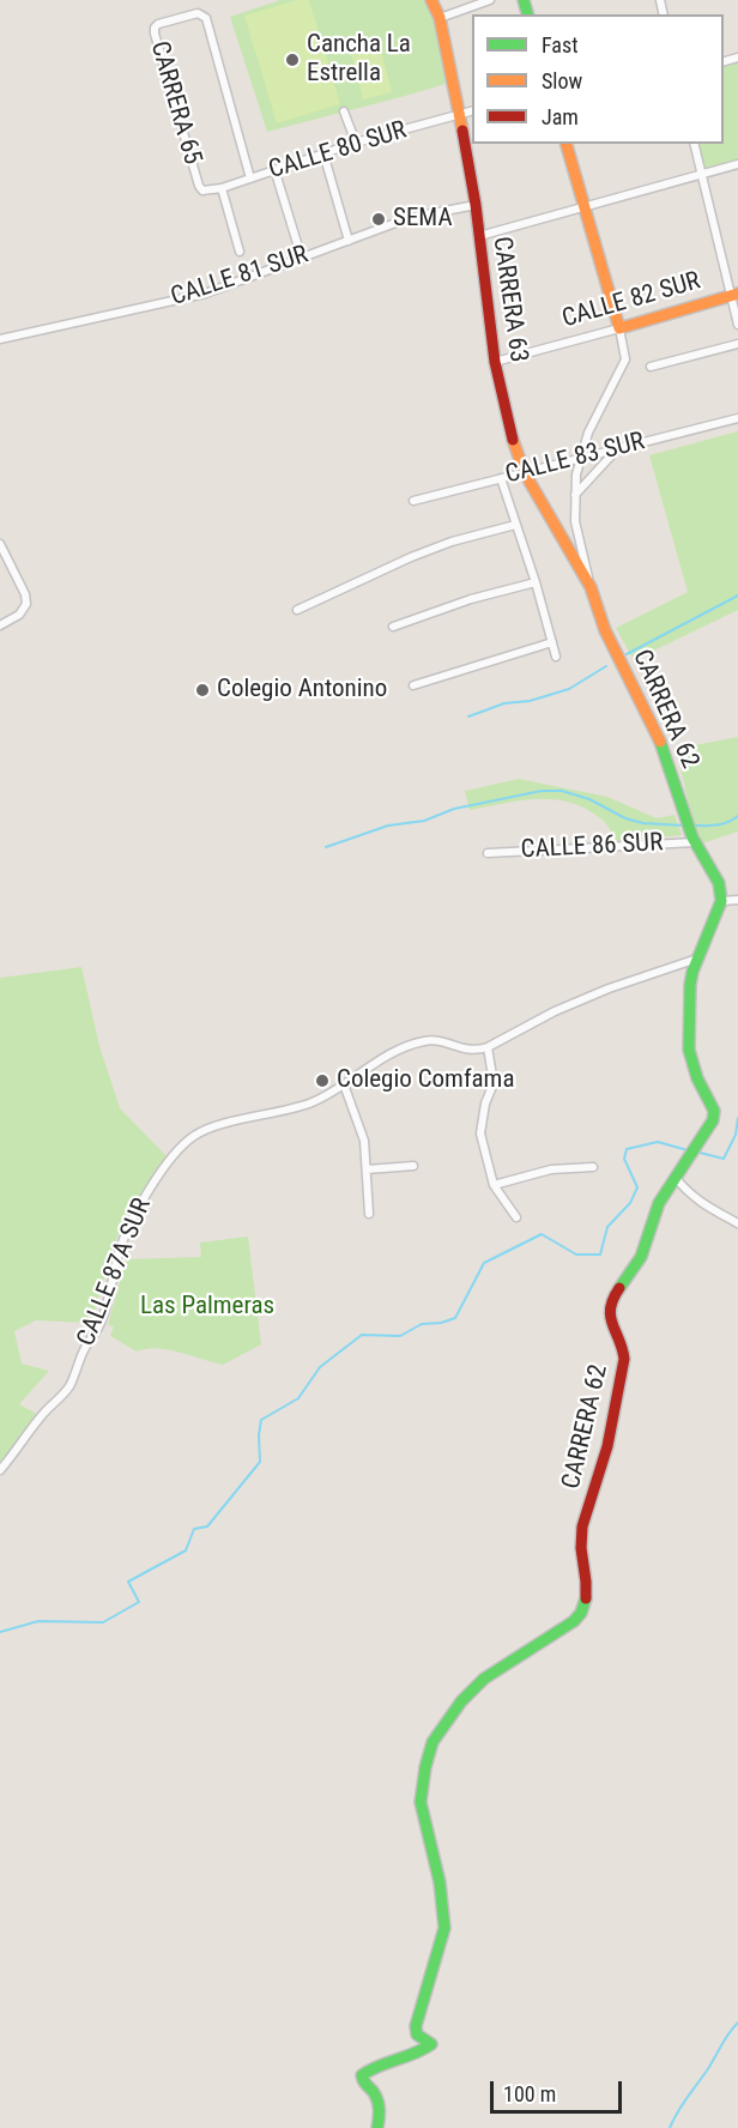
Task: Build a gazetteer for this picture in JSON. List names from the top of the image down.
{
  "streets": {
    "street": [
      "CARRERA 65",
      "CALLE 80 SUR",
      "CALLE 81 SUR",
      "CARRERA 63",
      "CALLE 82 SUR",
      "CALLE 83 SUR",
      "CARRERA 62",
      "CALLE 86 SUR",
      "CALLE 87A SUR"
    ]
  },
  "crossings": [
    ["CARRERA 65", "CALLE 80 SUR"],
    ["CALLE 80 SUR", "CARRERA 63"],
    ["CALLE 81 SUR", "CARRERA 63"],
    ["CARRERA 63", "CALLE 82 SUR"],
    ["CARRERA 63", "CALLE 83 SUR"],
    ["CARRERA 63", "CARRERA 62"],
    ["CALLE 82 SUR", "CARRERA 62"],
    ["CALLE 83 SUR", "CARRERA 62"],
    ["CARRERA 62", "CALLE 86 SUR"],
    ["CARRERA 62", "CALLE 87A SUR"]
  ],
  "parks": ["Las Palmeras"],
  "places": [
    "Cancha La Estrella",
    "SEMA",
    "Colegio Antonino",
    "Colegio Comfama"
  ],
  "legend": ["Fast", "Slow", "Jam"],
  "scale_bar": "100 m"
}
